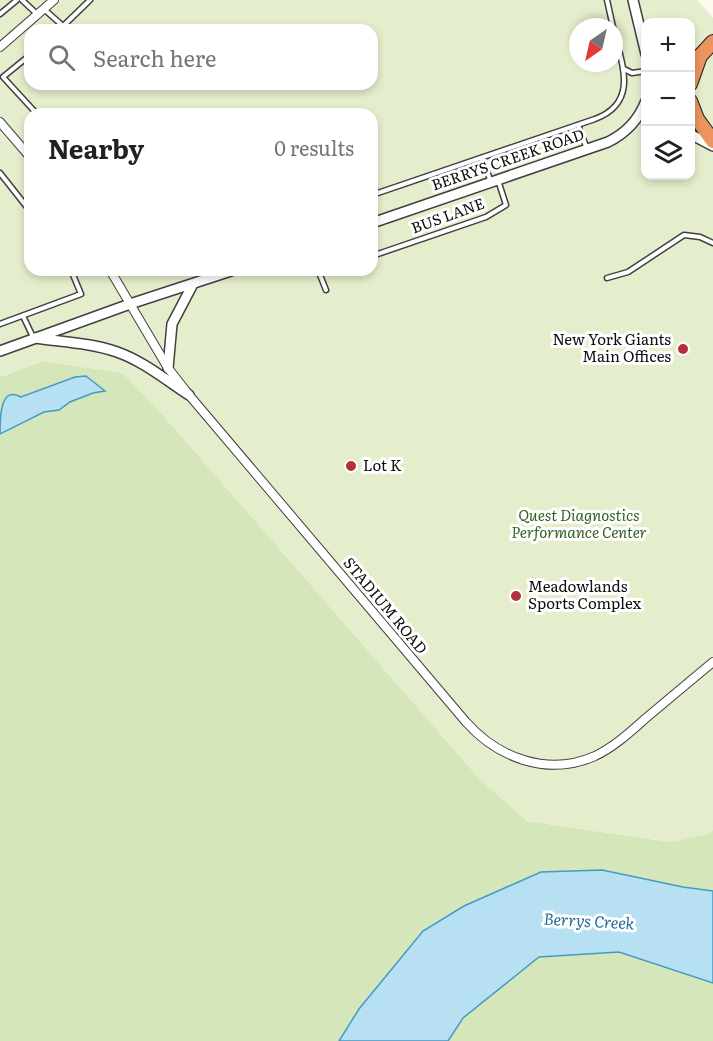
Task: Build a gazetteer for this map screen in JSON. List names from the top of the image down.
{
  "streets": {
    "street": ["BERRYS CREEK ROAD", "STADIUM ROAD"],
    "lane": ["BUS LANE"]
  },
  "crossings": [
    ["BERRYS CREEK ROAD", "BUS LANE"]
  ],
  "water": ["Berrys Creek"],
  "parks": ["Quest Diagnostics Performance Center"],
  "places": ["New York Giants Main Offices", "Lot K", "Meadowlands Sports Complex"],
  "north": "bottom left",
  "page": {
    "map_buttons": ["+", "−"],
    "search": "Search here",
    "heading": ["Nearby", "0 results"]
  }
}
